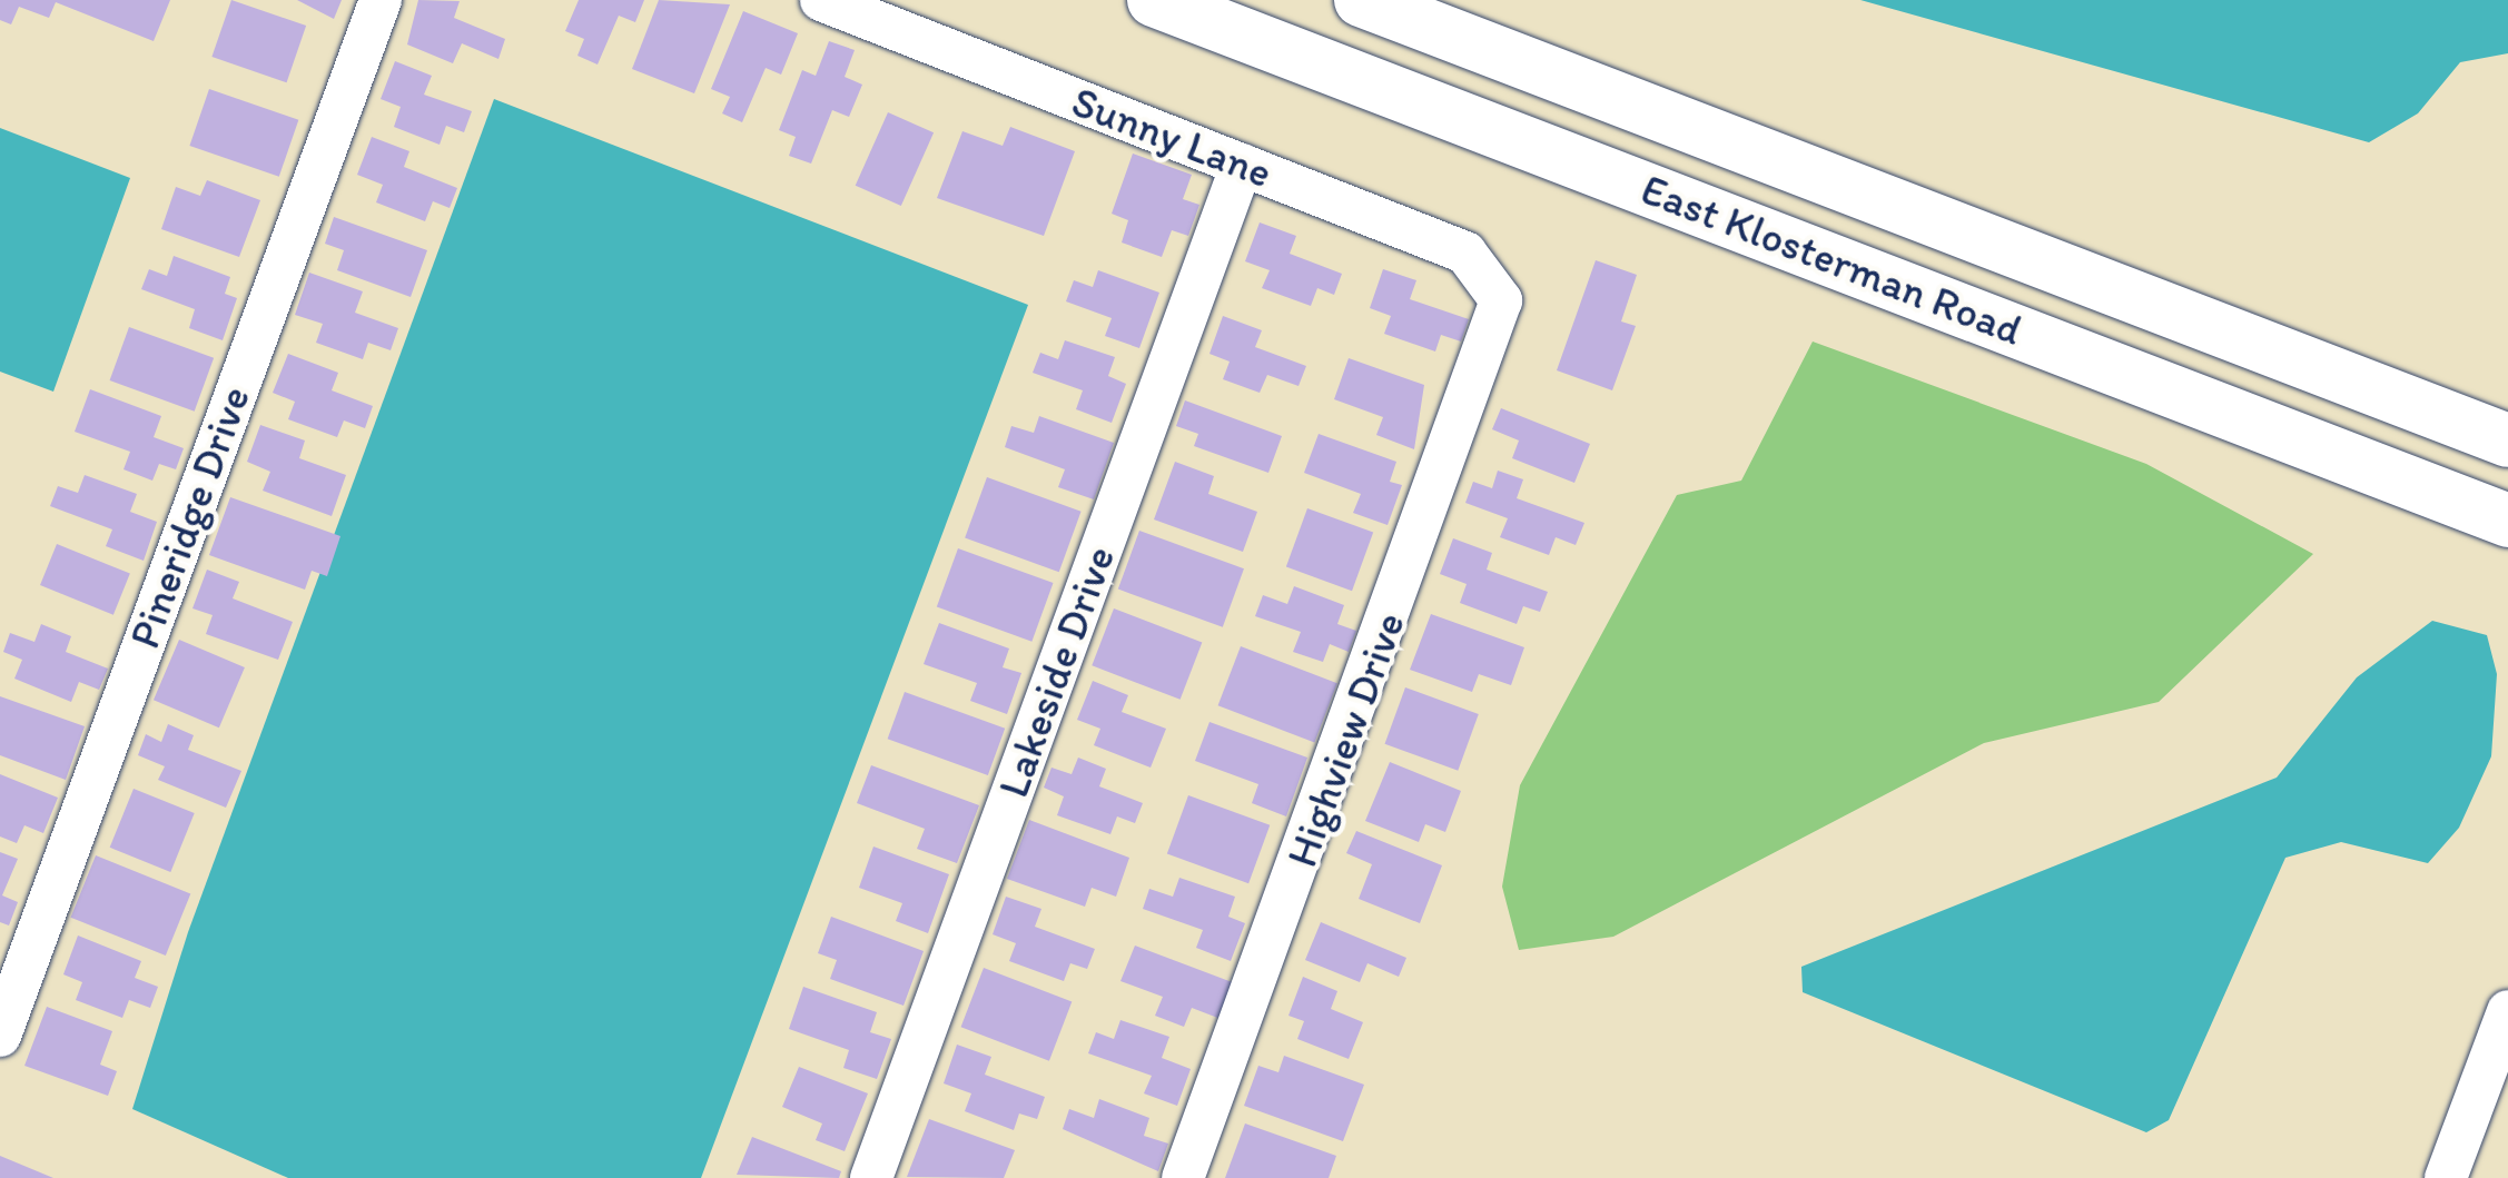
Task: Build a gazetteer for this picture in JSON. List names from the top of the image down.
{
  "streets": {
    "main road": ["East Klosterman Road"],
    "street": [
      "Sunny Lane",
      "Pineridge Drive",
      "Lakeside Drive",
      "Highview Drive"
    ]
  },
  "crossings": [
    ["Sunny Lane", "Lakeside Drive"],
    ["Sunny Lane", "Highview Drive"]
  ]
}
